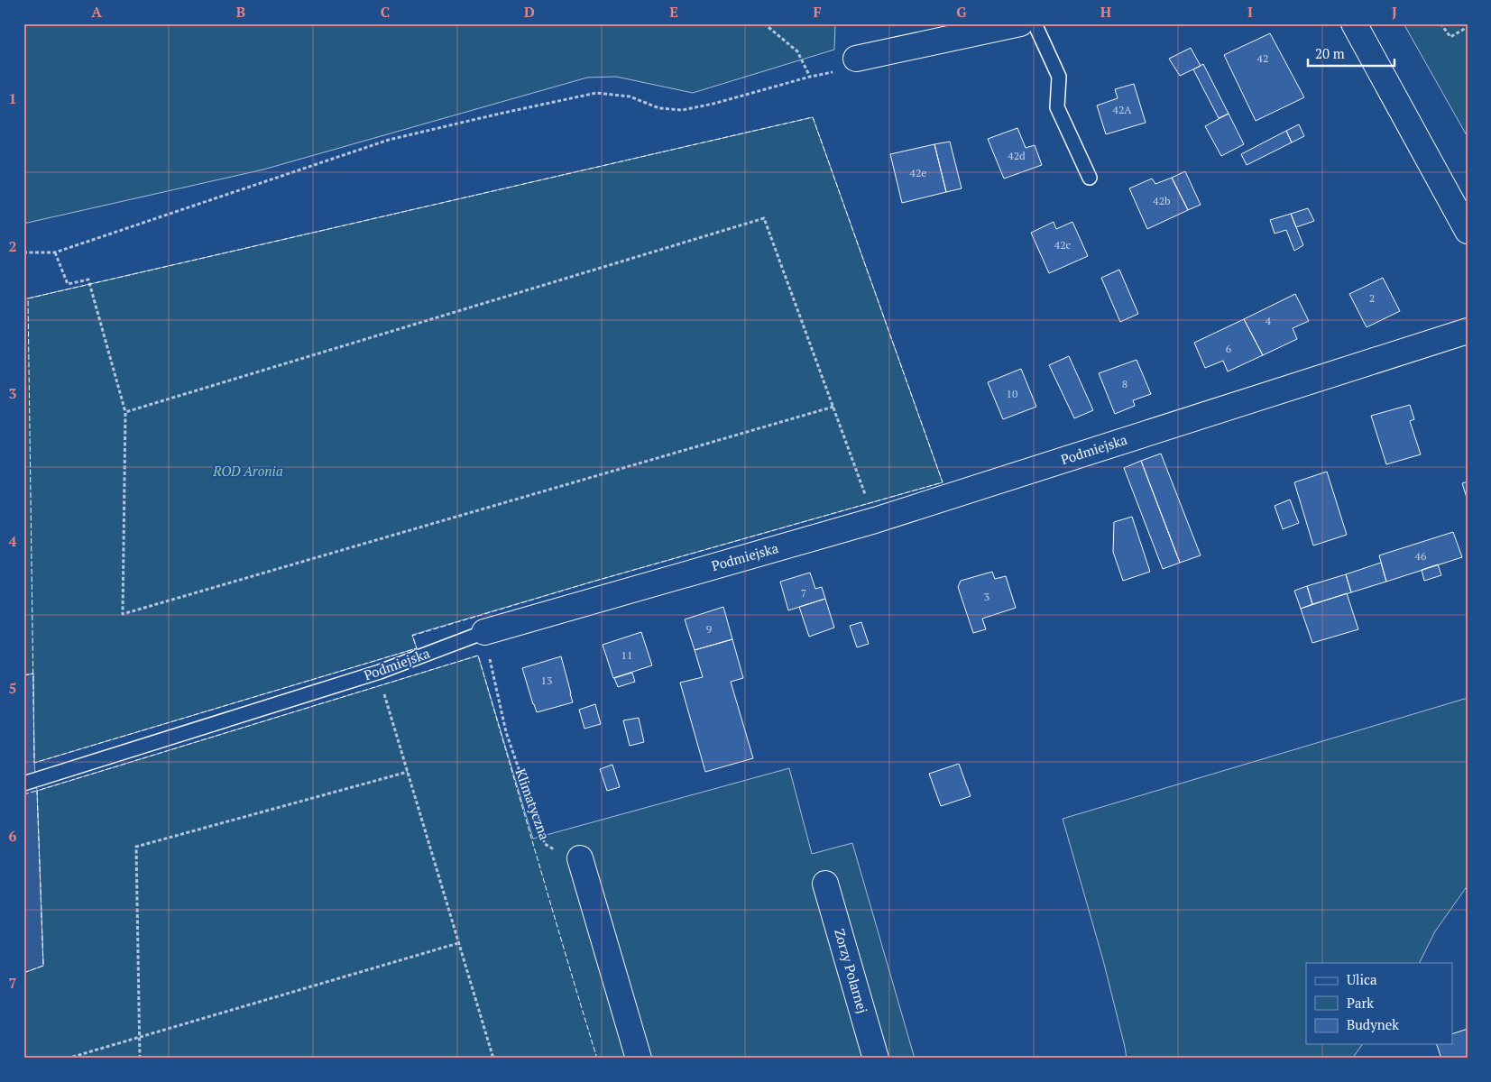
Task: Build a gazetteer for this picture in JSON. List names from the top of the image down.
{
  "streets": {
    "street": ["Podmiejska", "Zorzy Polarnej"],
    "path": ["Klimatyczna"]
  },
  "crossings": [
    ["Podmiejska", "Klimatyczna"]
  ],
  "parks": ["ROD Aronia"],
  "house_numbers": [
    "42",
    "42A",
    "42d",
    "42e",
    "42b",
    "42c",
    "2",
    "4",
    "6",
    "8",
    "10",
    "46",
    "7",
    "3",
    "9",
    "11",
    "13"
  ],
  "legend": ["Ulica", "Park", "Budynek"],
  "scale_bar": "20 m",
  "grid": {
    "columns": [
      "A",
      "B",
      "C",
      "D",
      "E",
      "F",
      "G",
      "H",
      "I",
      "J"
    ],
    "rows": [
      "1",
      "2",
      "3",
      "4",
      "5",
      "6",
      "7"
    ]
  }
}
